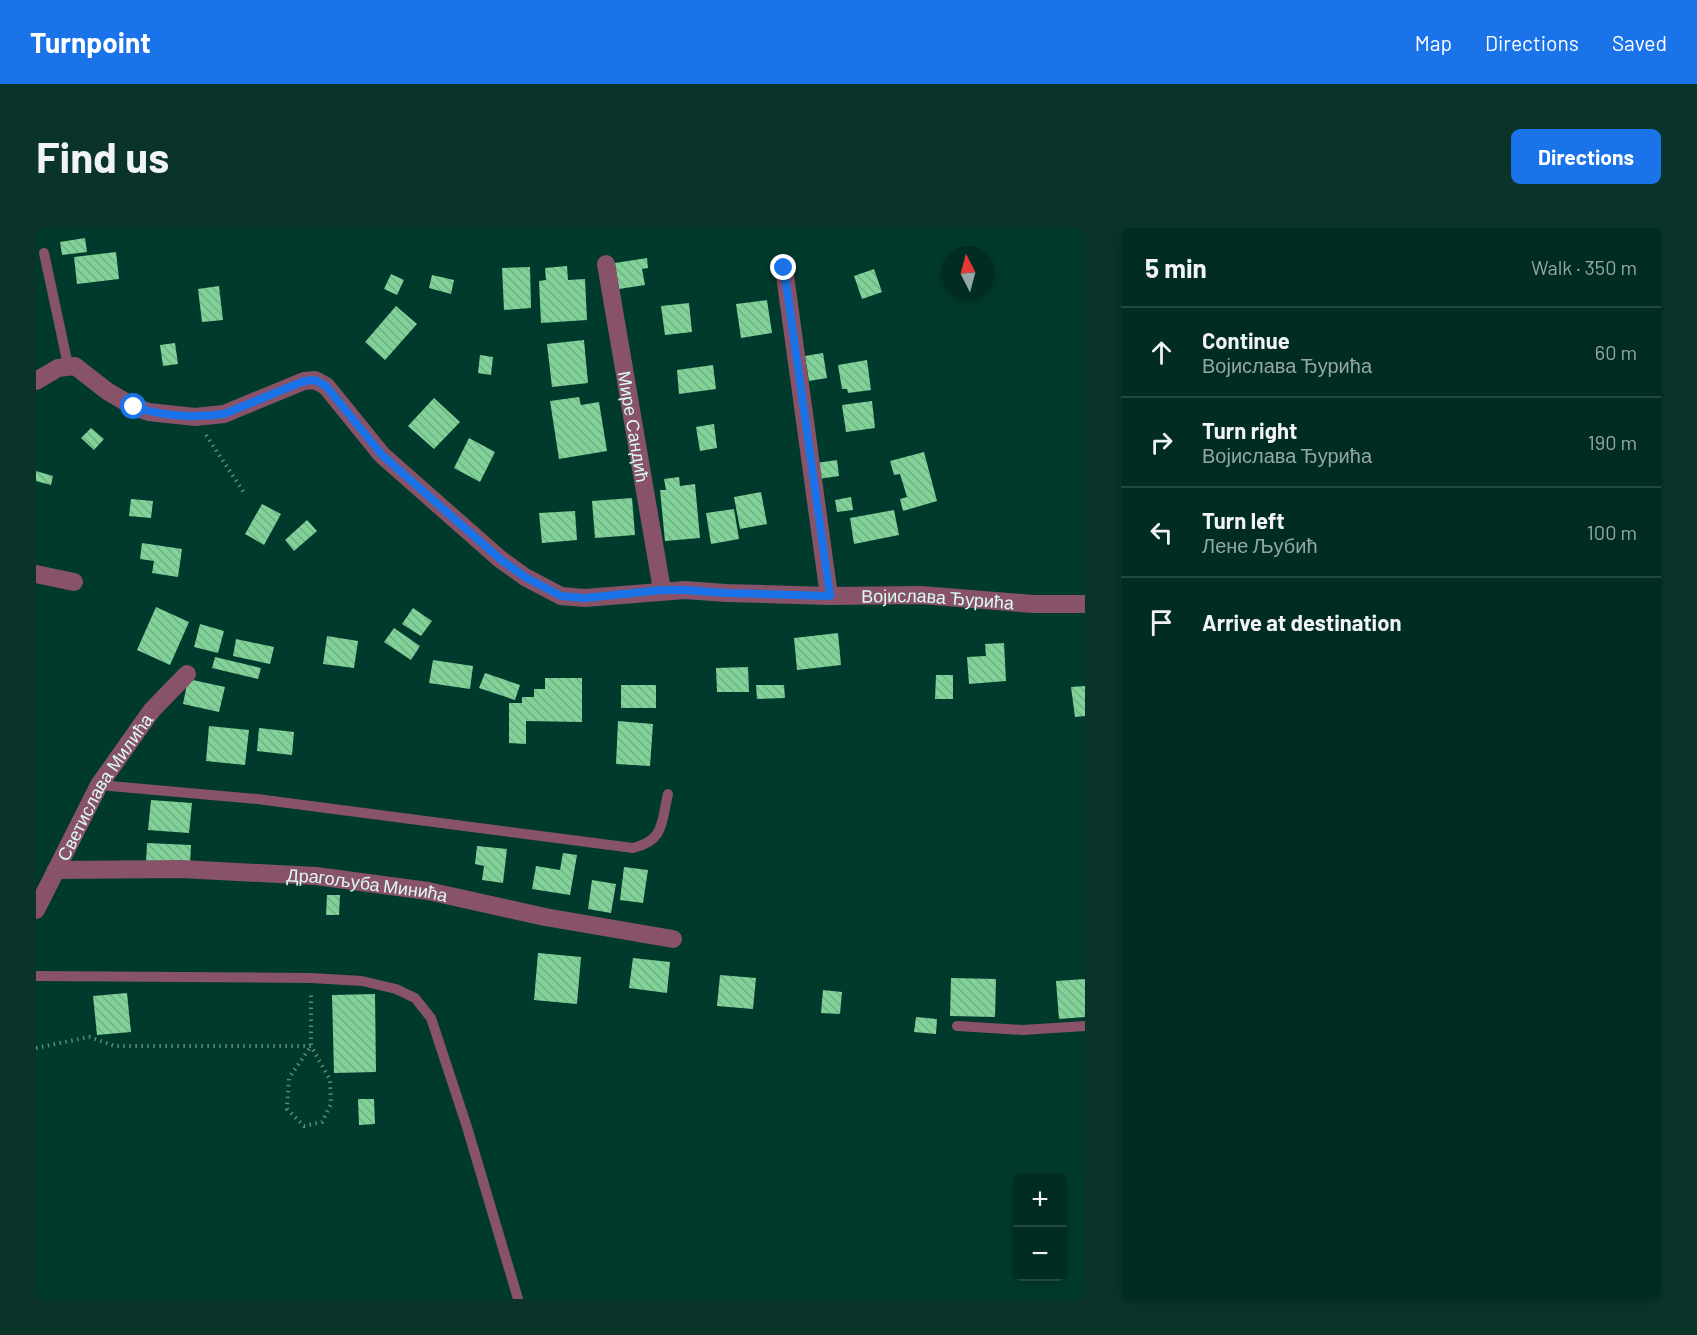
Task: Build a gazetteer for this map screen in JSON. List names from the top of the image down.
{
  "streets": {
    "street": [
      "Мире Сандић",
      "Војислава Ђурића",
      "Светислава Милића",
      "Драгољуба Минића"
    ]
  },
  "crossings": [
    ["Мире Сандић", "Војислава Ђурића"],
    ["Светислава Милића", "Драгољуба Минића"]
  ],
  "north": "top",
  "page": {
    "header": "Turnpoint",
    "nav": ["Map", "Directions", "Saved"],
    "buttons": "Directions",
    "title": "Find us",
    "heading": ["5 min", "Walk · 350 m"],
    "list": [
      ["Continue", "Војислава Ђурића", "60 m"],
      ["Turn right", "Војислава Ђурића", "190 m"],
      ["Turn left", "Лене Љубић", "100 m"],
      "Arrive at destination"
    ],
    "map_buttons": ["+", "−"]
  }
}
